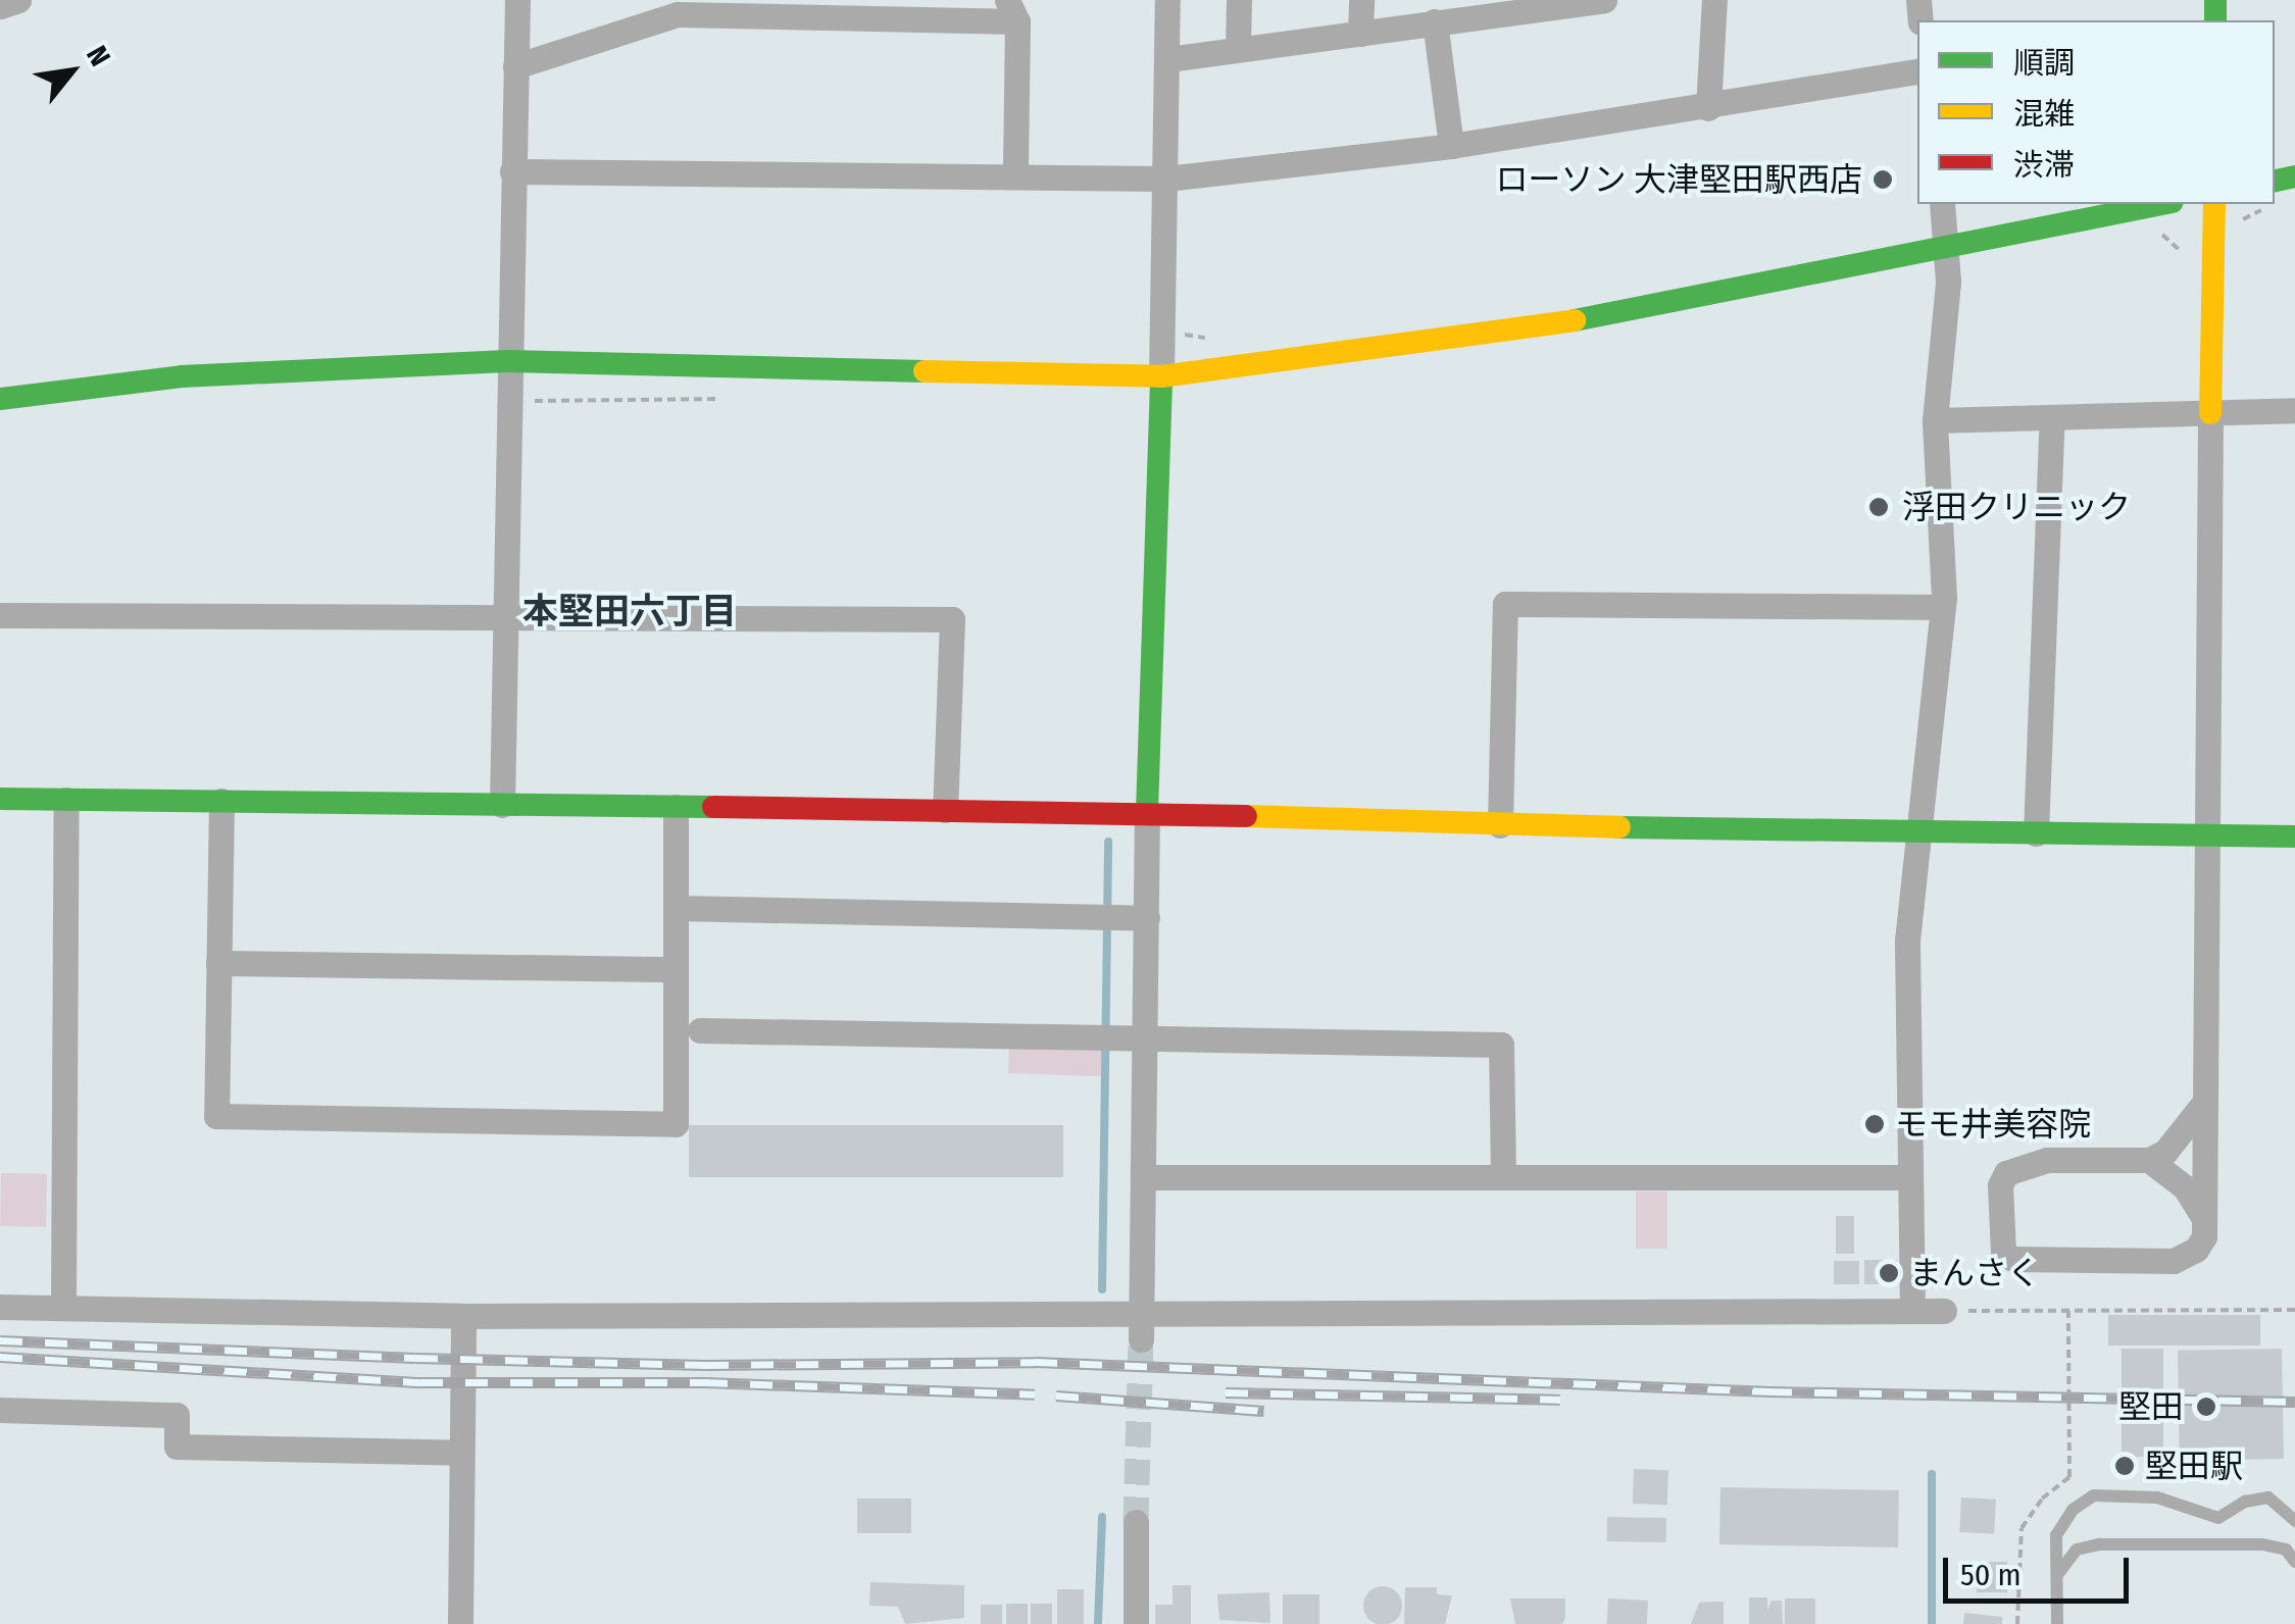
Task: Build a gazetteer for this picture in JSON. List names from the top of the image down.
{
  "districts": ["本堅田六丁目"],
  "places": [
    "ローソン 大津堅田駅西店",
    "浮田クリニック",
    "モモ井美容院",
    "まんさく",
    "堅田",
    "堅田駅"
  ],
  "legend": ["順調", "混雑", "渋滞"],
  "scale_bar": "50 m",
  "north": "top right"
}
